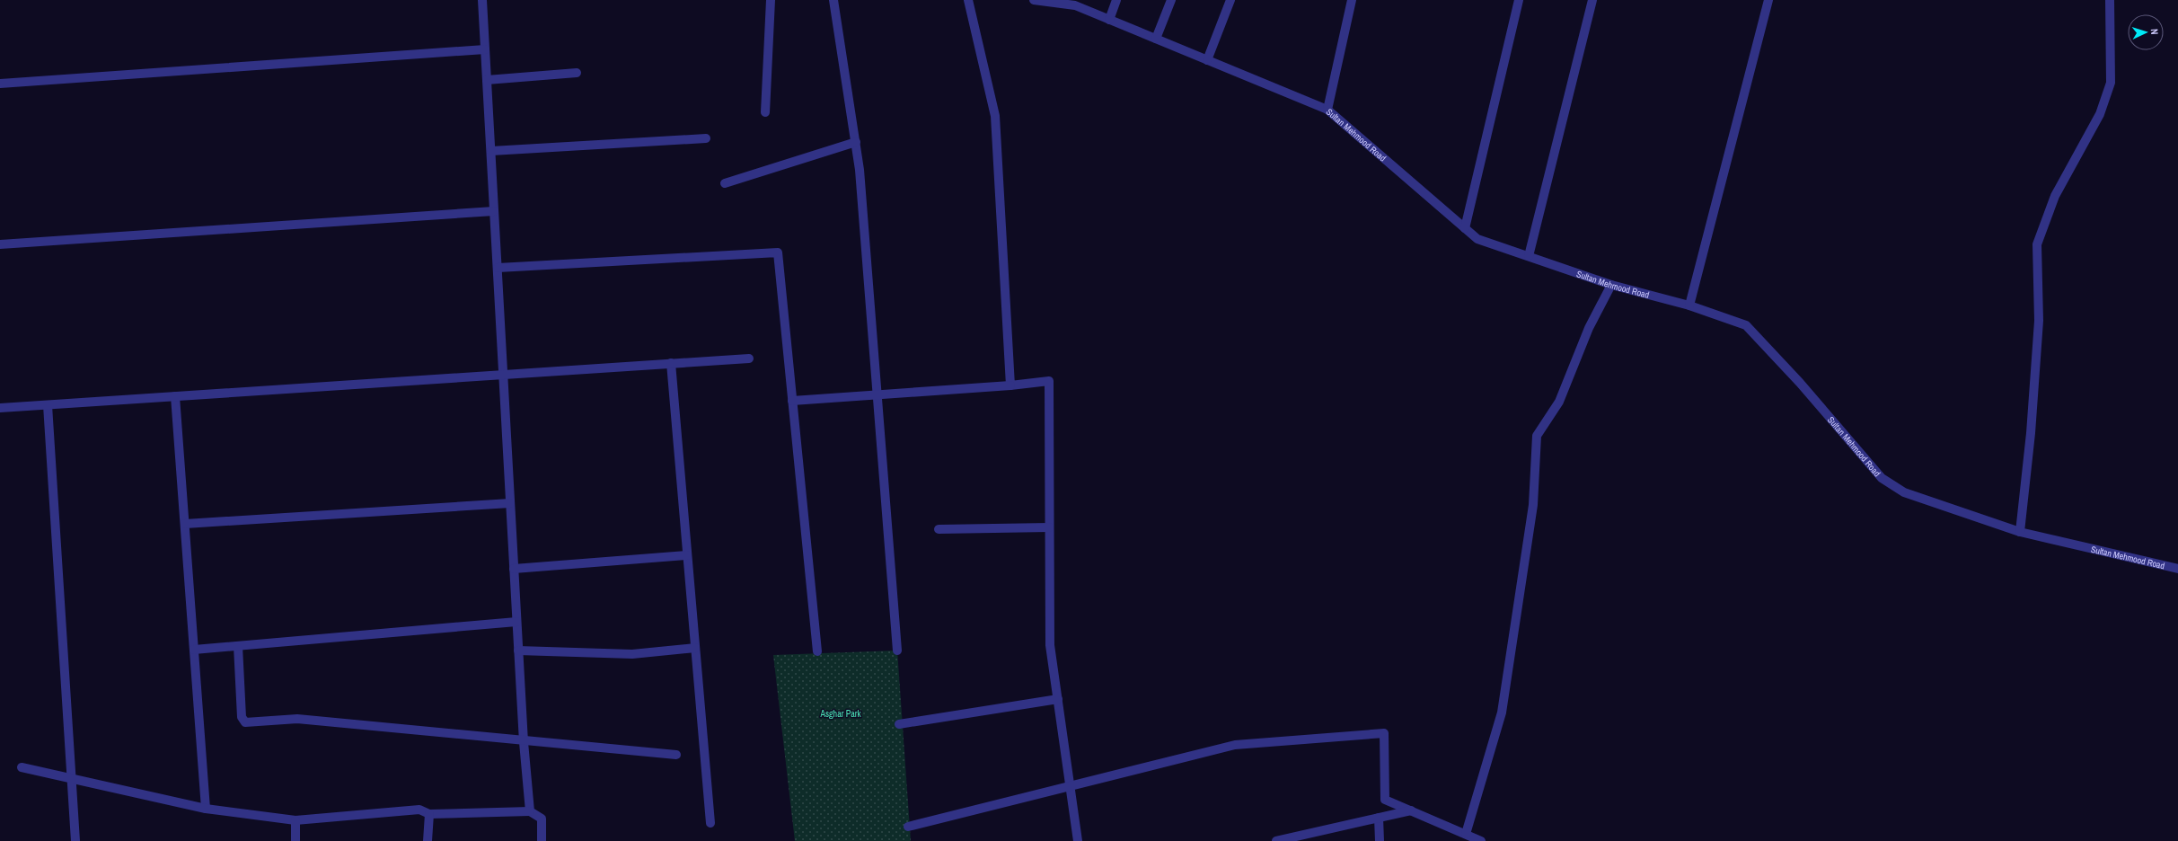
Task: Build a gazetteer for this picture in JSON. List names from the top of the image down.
{
  "streets": {
    "street": ["Sultan Mehmood Road"]
  },
  "parks": ["Asghar Park"],
  "north": "right"
}
